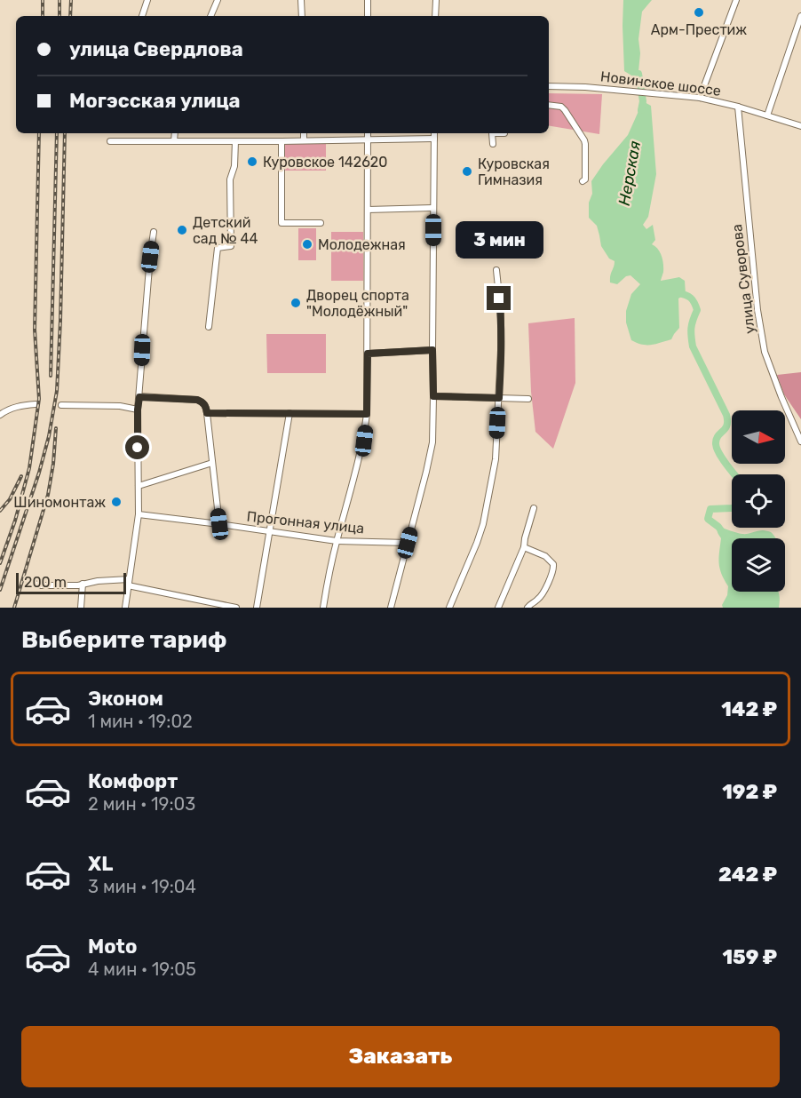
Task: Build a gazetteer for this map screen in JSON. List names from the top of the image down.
{
  "streets": {
    "street": ["Новинское шоссе", "улица Суворова", "Прогонная улица"]
  },
  "crossings": [
    ["Новинское шоссе", "улица Суворова"]
  ],
  "water": ["Нерская"],
  "places": [
    "Арм-Престиж",
    "Куровское 142620",
    "Куровская Гимназия",
    "Детский сад № 44",
    "Молодежная",
    "Дворец спорта \"Молодёжный\"",
    "Шиномонтаж"
  ],
  "scale_bar": "200 m",
  "north": "right",
  "page": {
    "banner": ["улица Свердлова", "Могэсская улица"],
    "bubble": "3 мин",
    "scale": "200 m",
    "heading": "Выберите тариф",
    "list": [
      {
        "name": "Эконом",
        "note": "1 мин · 19:02",
        "value": "142 ₽"
      },
      {
        "name": "Комфорт",
        "note": "2 мин · 19:03",
        "value": "192 ₽"
      },
      {
        "name": "XL",
        "note": "3 мин · 19:04",
        "value": "242 ₽"
      },
      {
        "name": "Moto",
        "note": "4 мин · 19:05",
        "value": "159 ₽"
      }
    ],
    "buttons": "Заказать"
  }
}
